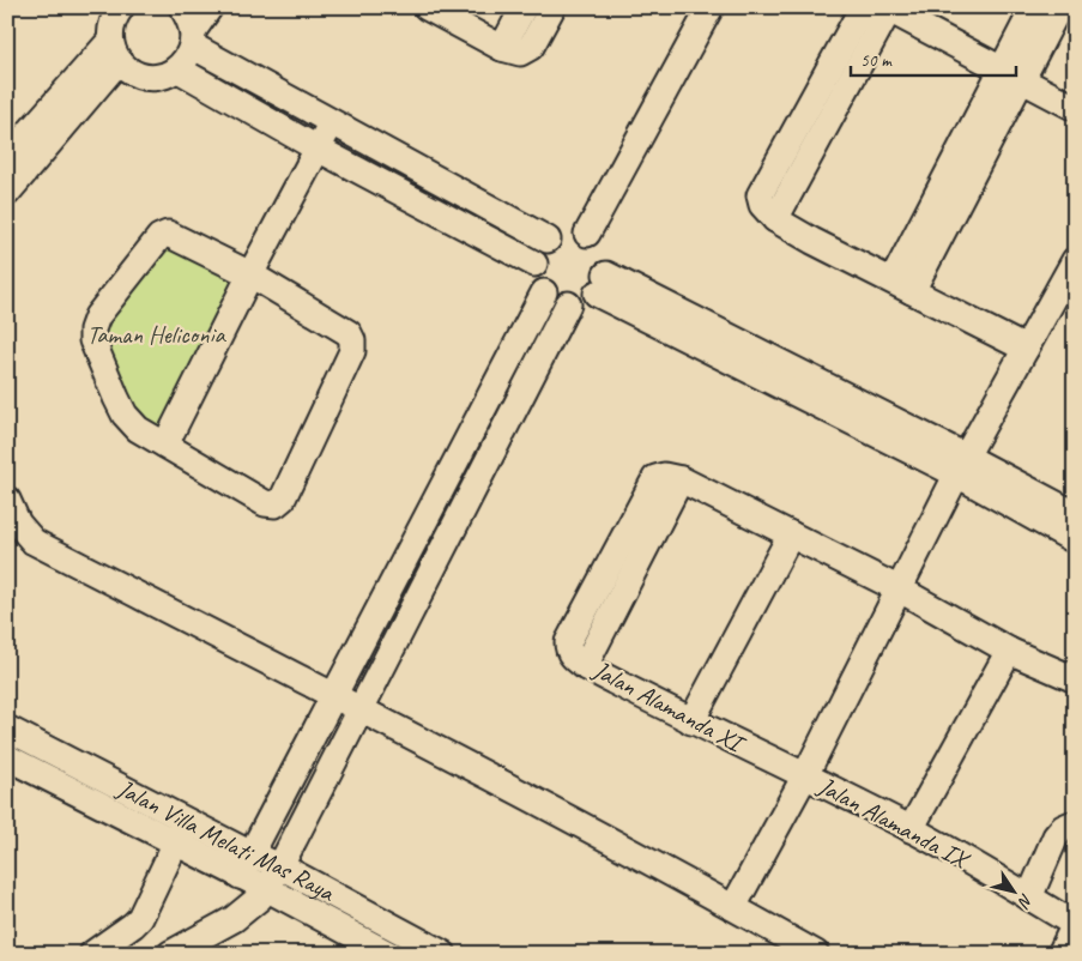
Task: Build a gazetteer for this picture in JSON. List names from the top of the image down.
{
  "streets": {
    "street": ["Jalan Alamanda XI", "Jalan Alamanda IX", "Jalan Villa Melati Mas Raya"]
  },
  "crossings": [
    ["Jalan Alamanda XI", "Jalan Alamanda IX"]
  ],
  "parks": ["Taman Heliconia"],
  "scale_bar": "50 m",
  "north": "bottom right"
}
